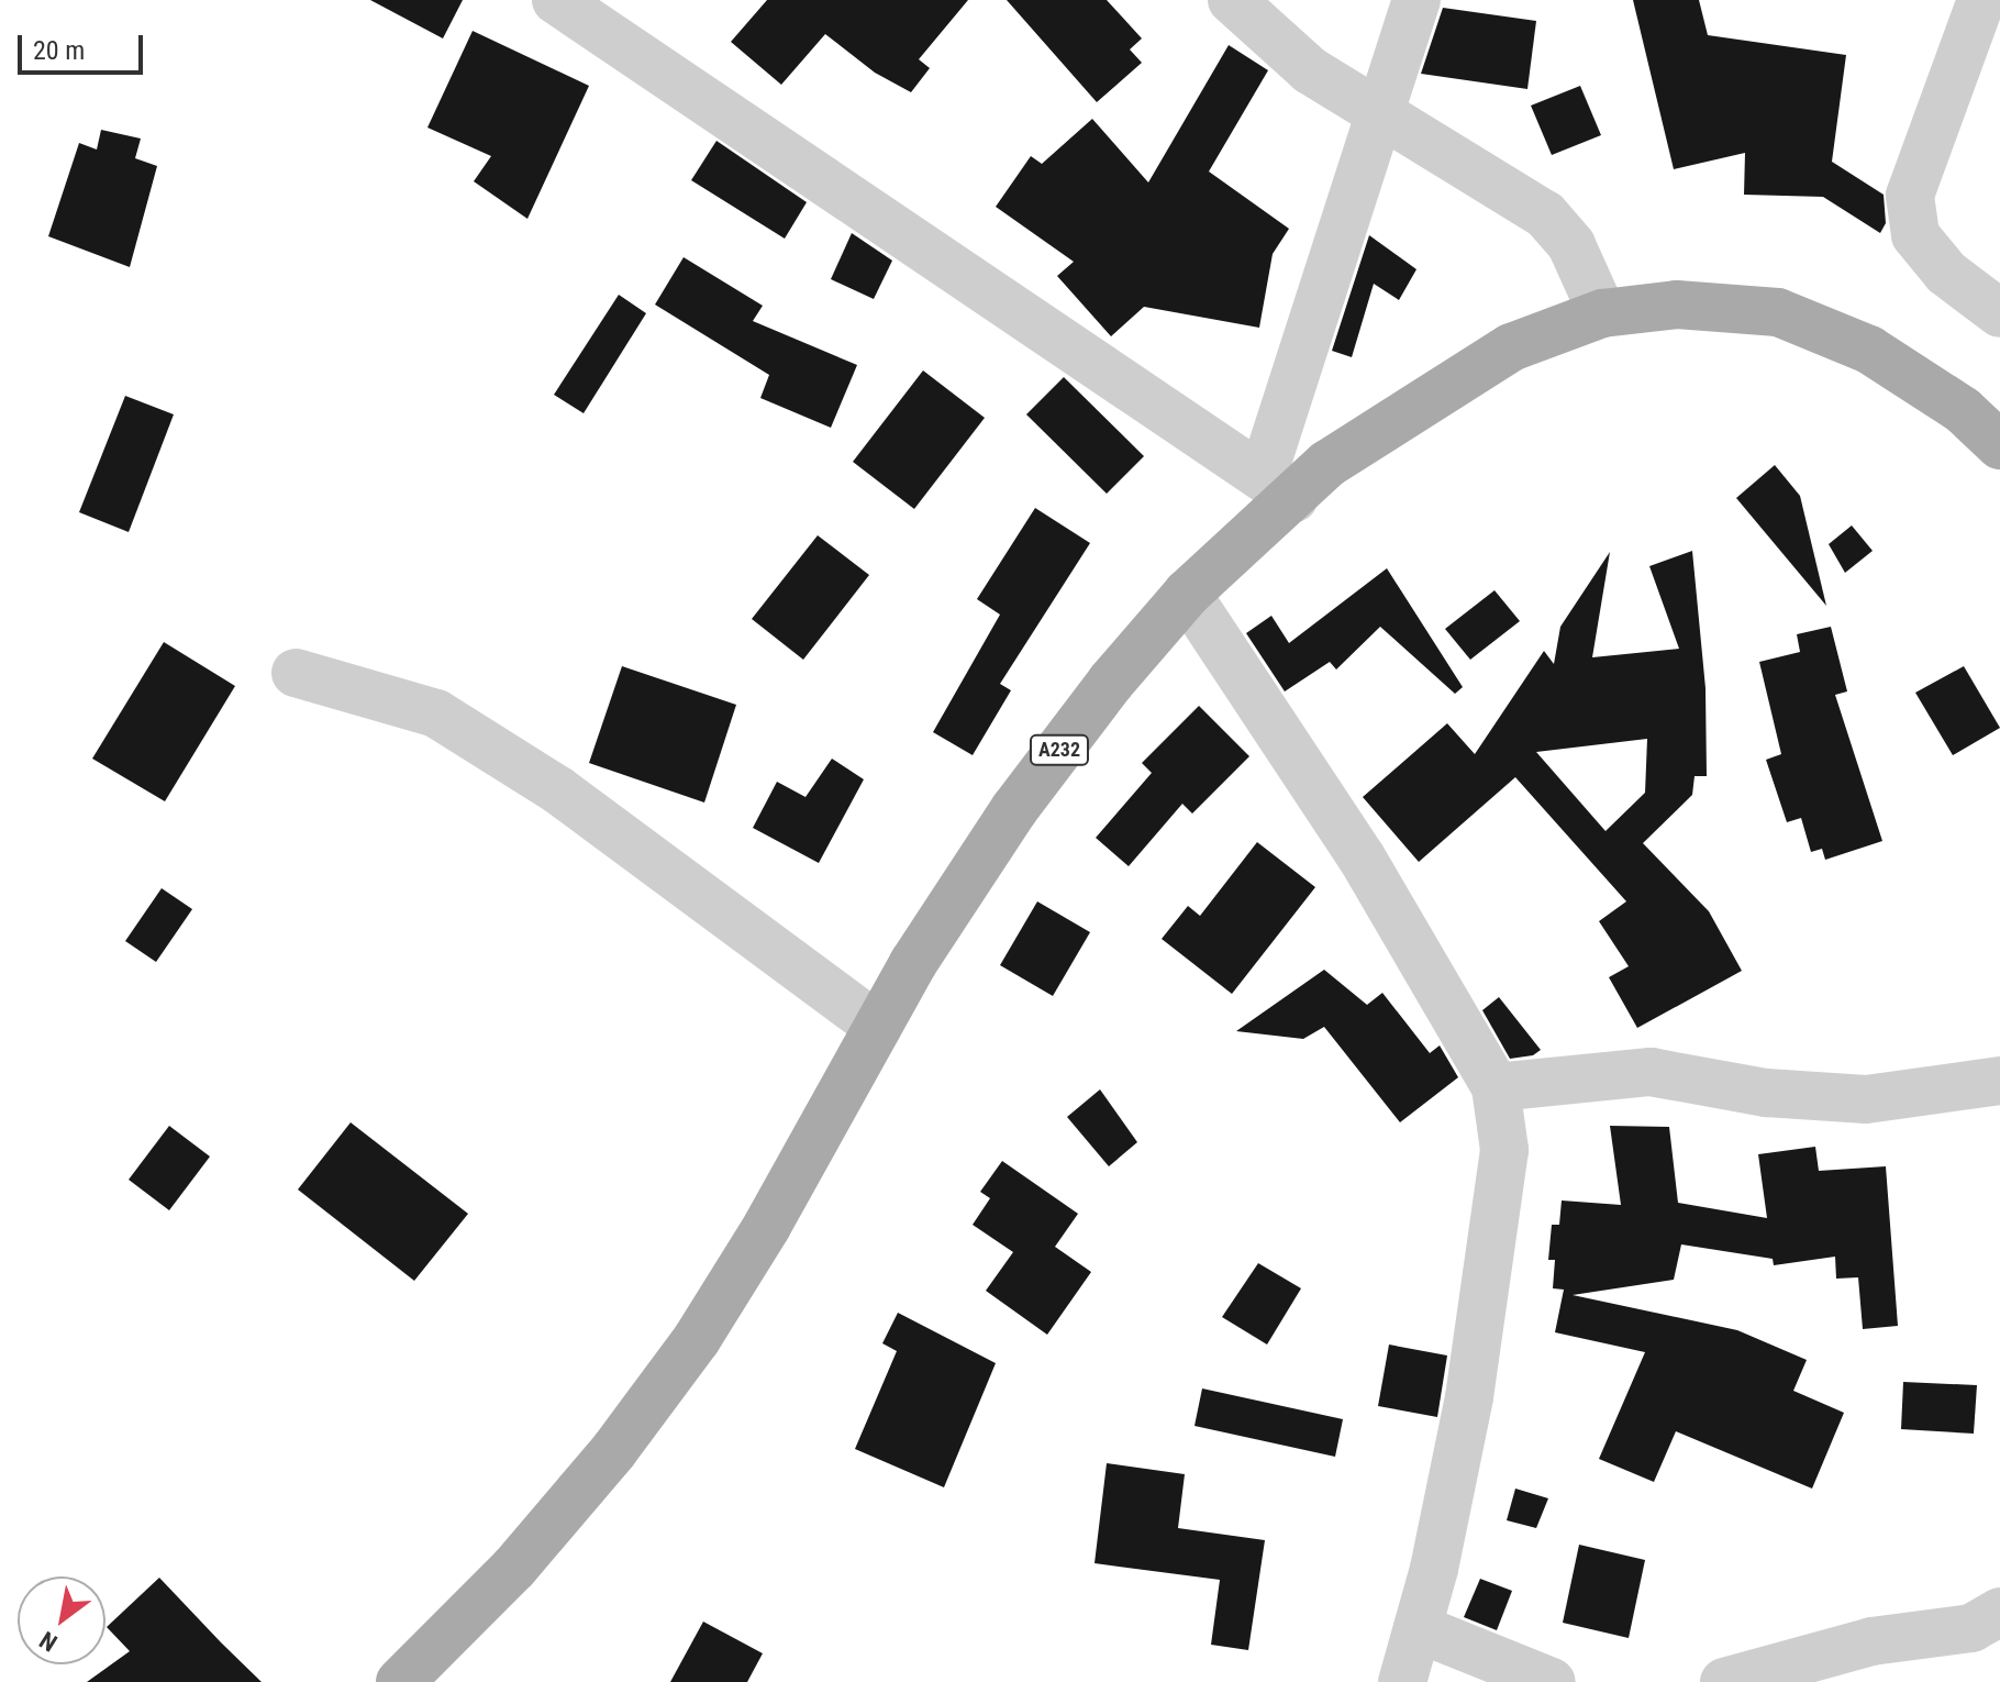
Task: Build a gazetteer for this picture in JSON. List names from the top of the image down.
{
  "streets": {
    "main road": ["A232"]
  },
  "scale_bar": "20 m",
  "north": "bottom left"
}
